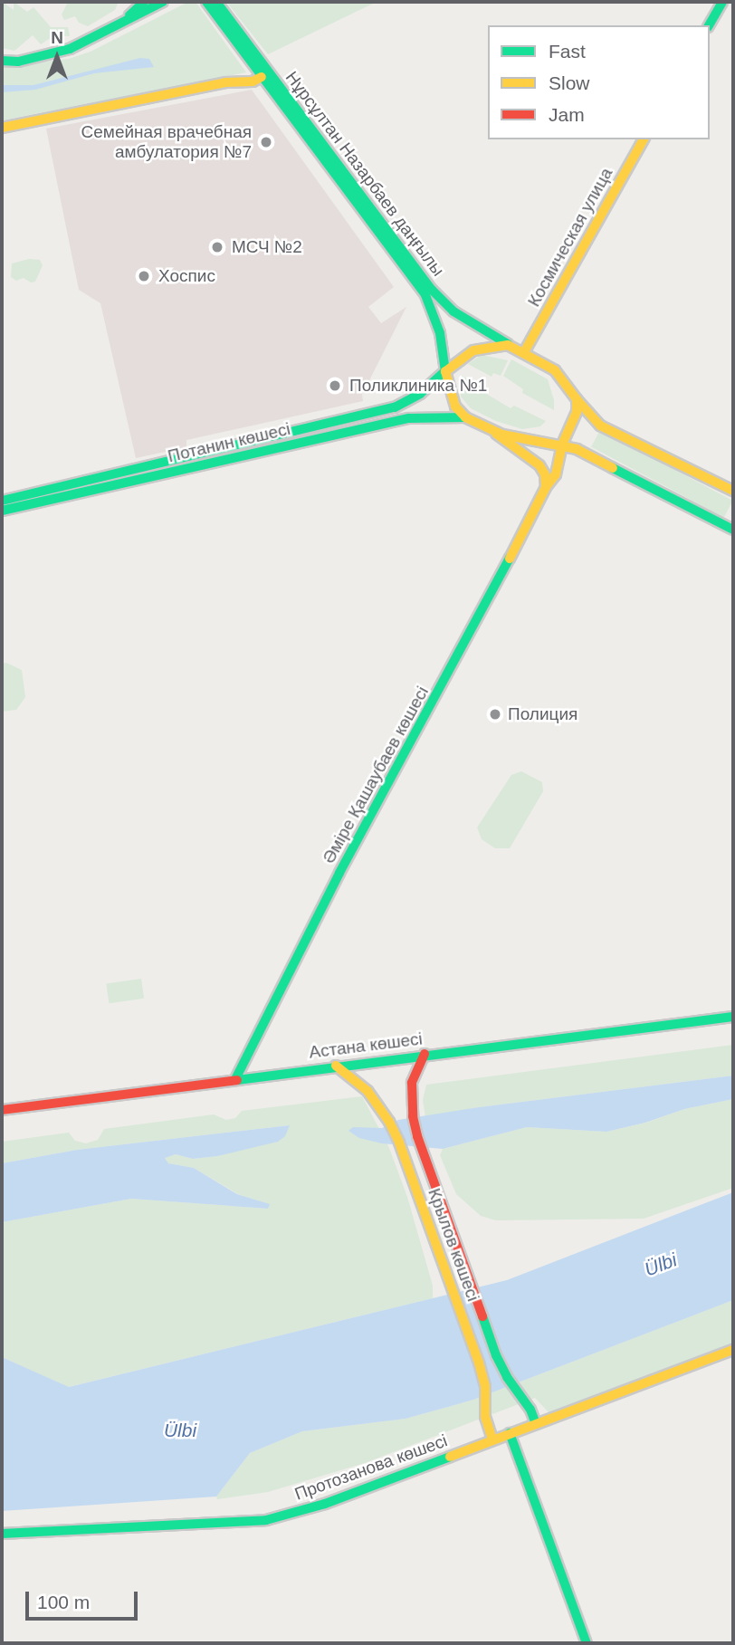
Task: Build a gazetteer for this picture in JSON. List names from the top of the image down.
{
  "streets": {
    "main road": [
      "Нұрсұлтан Назарбаев даңғылы",
      "Космическая улица",
      "Потанин көшесі",
      "Әміре Қашаубаев көшесі",
      "Астана көшесі",
      "Крылов көшесі",
      "Протозанова көшесі"
    ]
  },
  "crossings": [
    ["Нұрсұлтан Назарбаев даңғылы", "Космическая улица"],
    ["Нұрсұлтан Назарбаев даңғылы", "Потанин көшесі"],
    ["Нұрсұлтан Назарбаев даңғылы", "Әміре Қашаубаев көшесі"],
    ["Космическая улица", "Потанин көшесі"],
    ["Космическая улица", "Әміре Қашаубаев көшесі"],
    ["Потанин көшесі", "Әміре Қашаубаев көшесі"],
    ["Әміре Қашаубаев көшесі", "Астана көшесі"],
    ["Астана көшесі", "Крылов көшесі"],
    ["Крылов көшесі", "Протозанова көшесі"]
  ],
  "water": ["Ülbi"],
  "places": [
    "Семейная врачебная амбулатория №7",
    "МСЧ №2",
    "Хоспис",
    "Поликлиника №1",
    "Полиция"
  ],
  "legend": ["Fast", "Slow", "Jam"],
  "scale_bar": "100 m",
  "north": "top"
}
